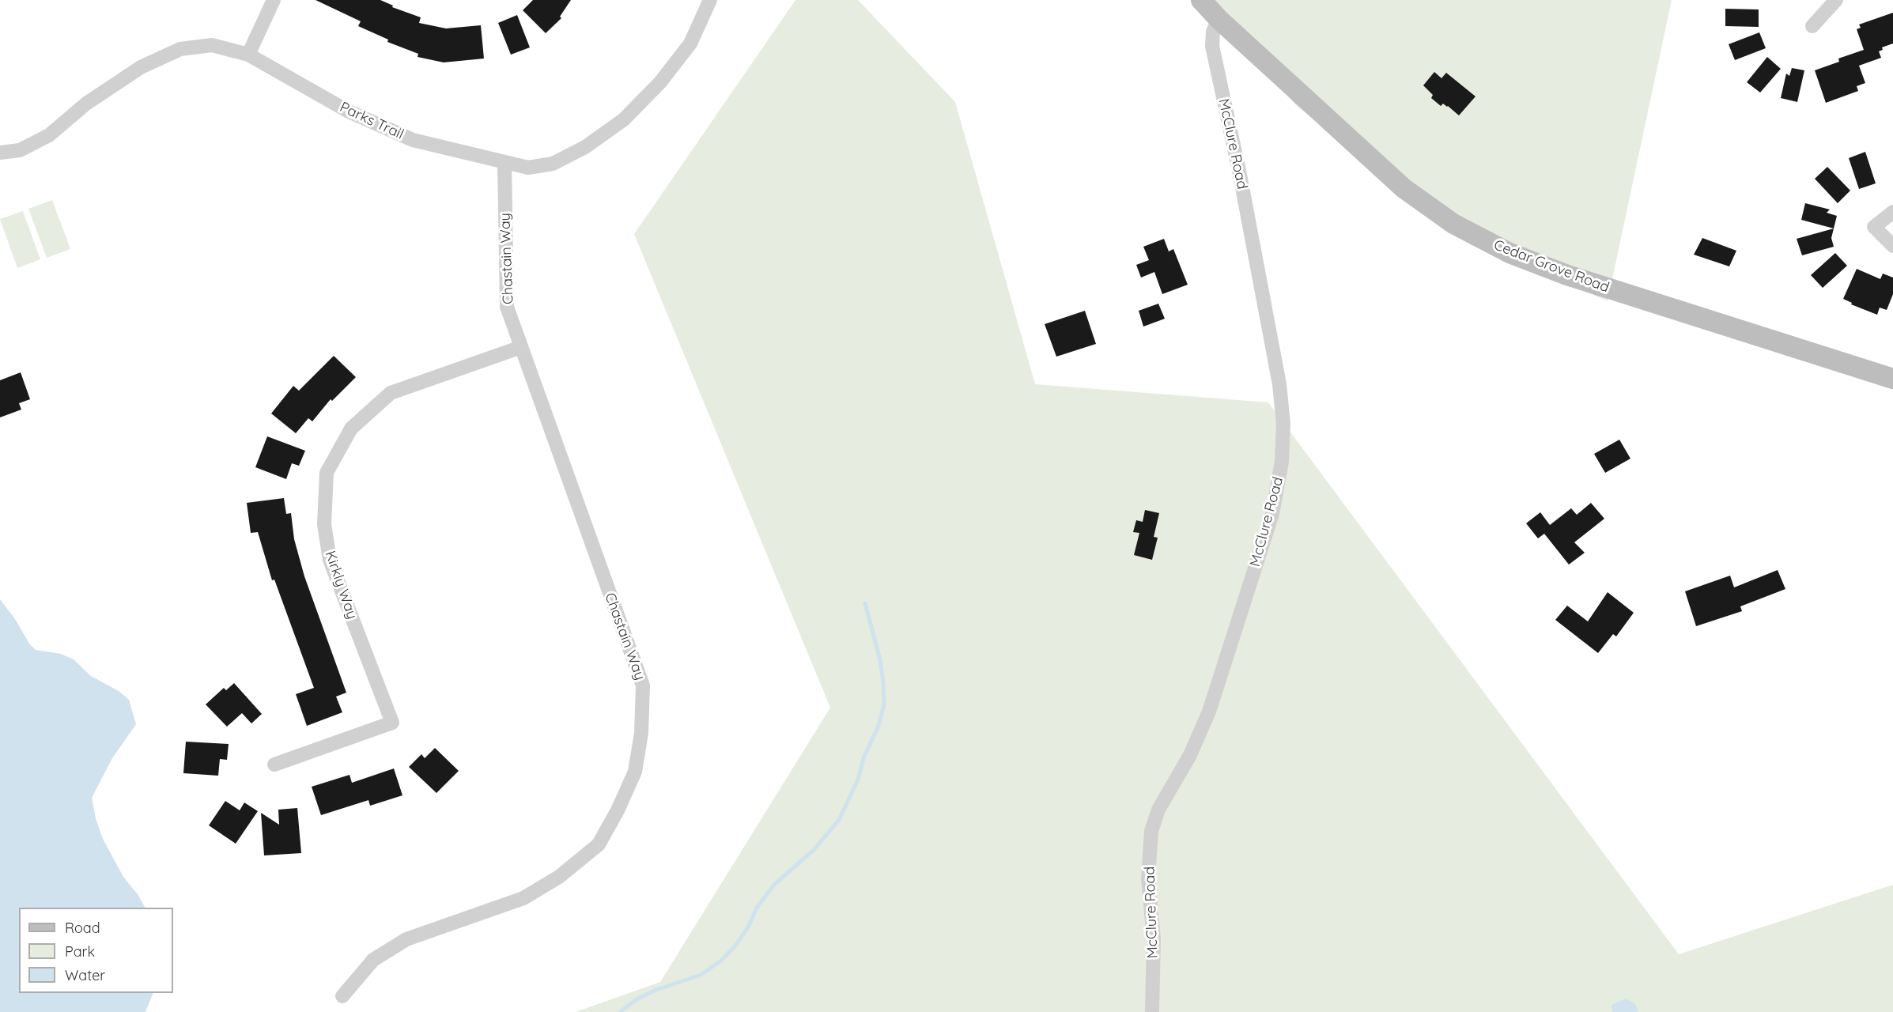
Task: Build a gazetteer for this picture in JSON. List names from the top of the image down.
{
  "streets": {
    "main road": ["Cedar Grove Road"],
    "street": [
      "Parks Trail",
      "McClure Road",
      "Chastain Way",
      "Kirkly Way"
    ]
  },
  "crossings": [
    ["Parks Trail", "Chastain Way"],
    ["McClure Road", "Cedar Grove Road"],
    ["Chastain Way", "Kirkly Way"]
  ],
  "legend": ["Road", "Park", "Water"]
}
